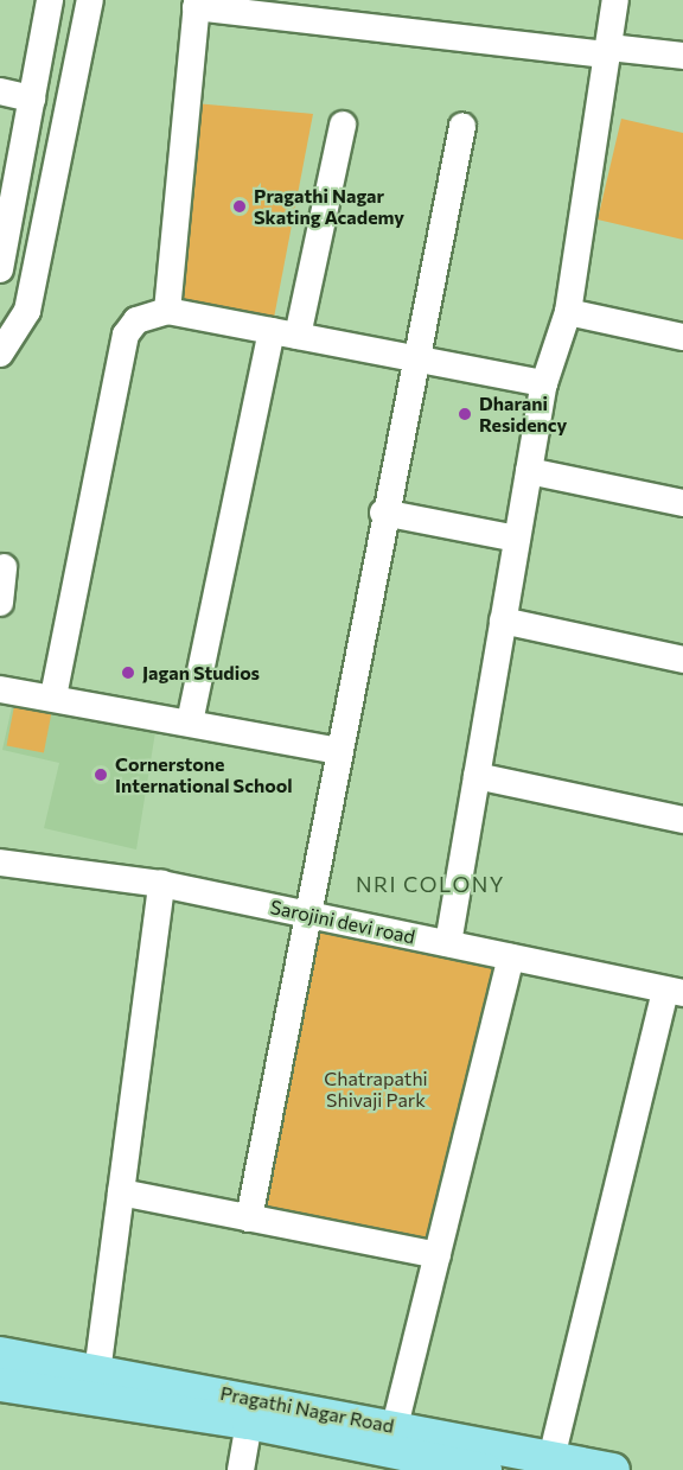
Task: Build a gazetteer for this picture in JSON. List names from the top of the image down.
{
  "streets": {
    "main road": ["Pragathi Nagar Road"],
    "street": ["Sarojini devi road"]
  },
  "districts": ["NRI COLONY"],
  "parks": ["Chatrapathi Shivaji Park"],
  "places": [
    "Pragathi Nagar Skating Academy",
    "Dharani Residency",
    "Jagan Studios",
    "Cornerstone International School"
  ]
}
